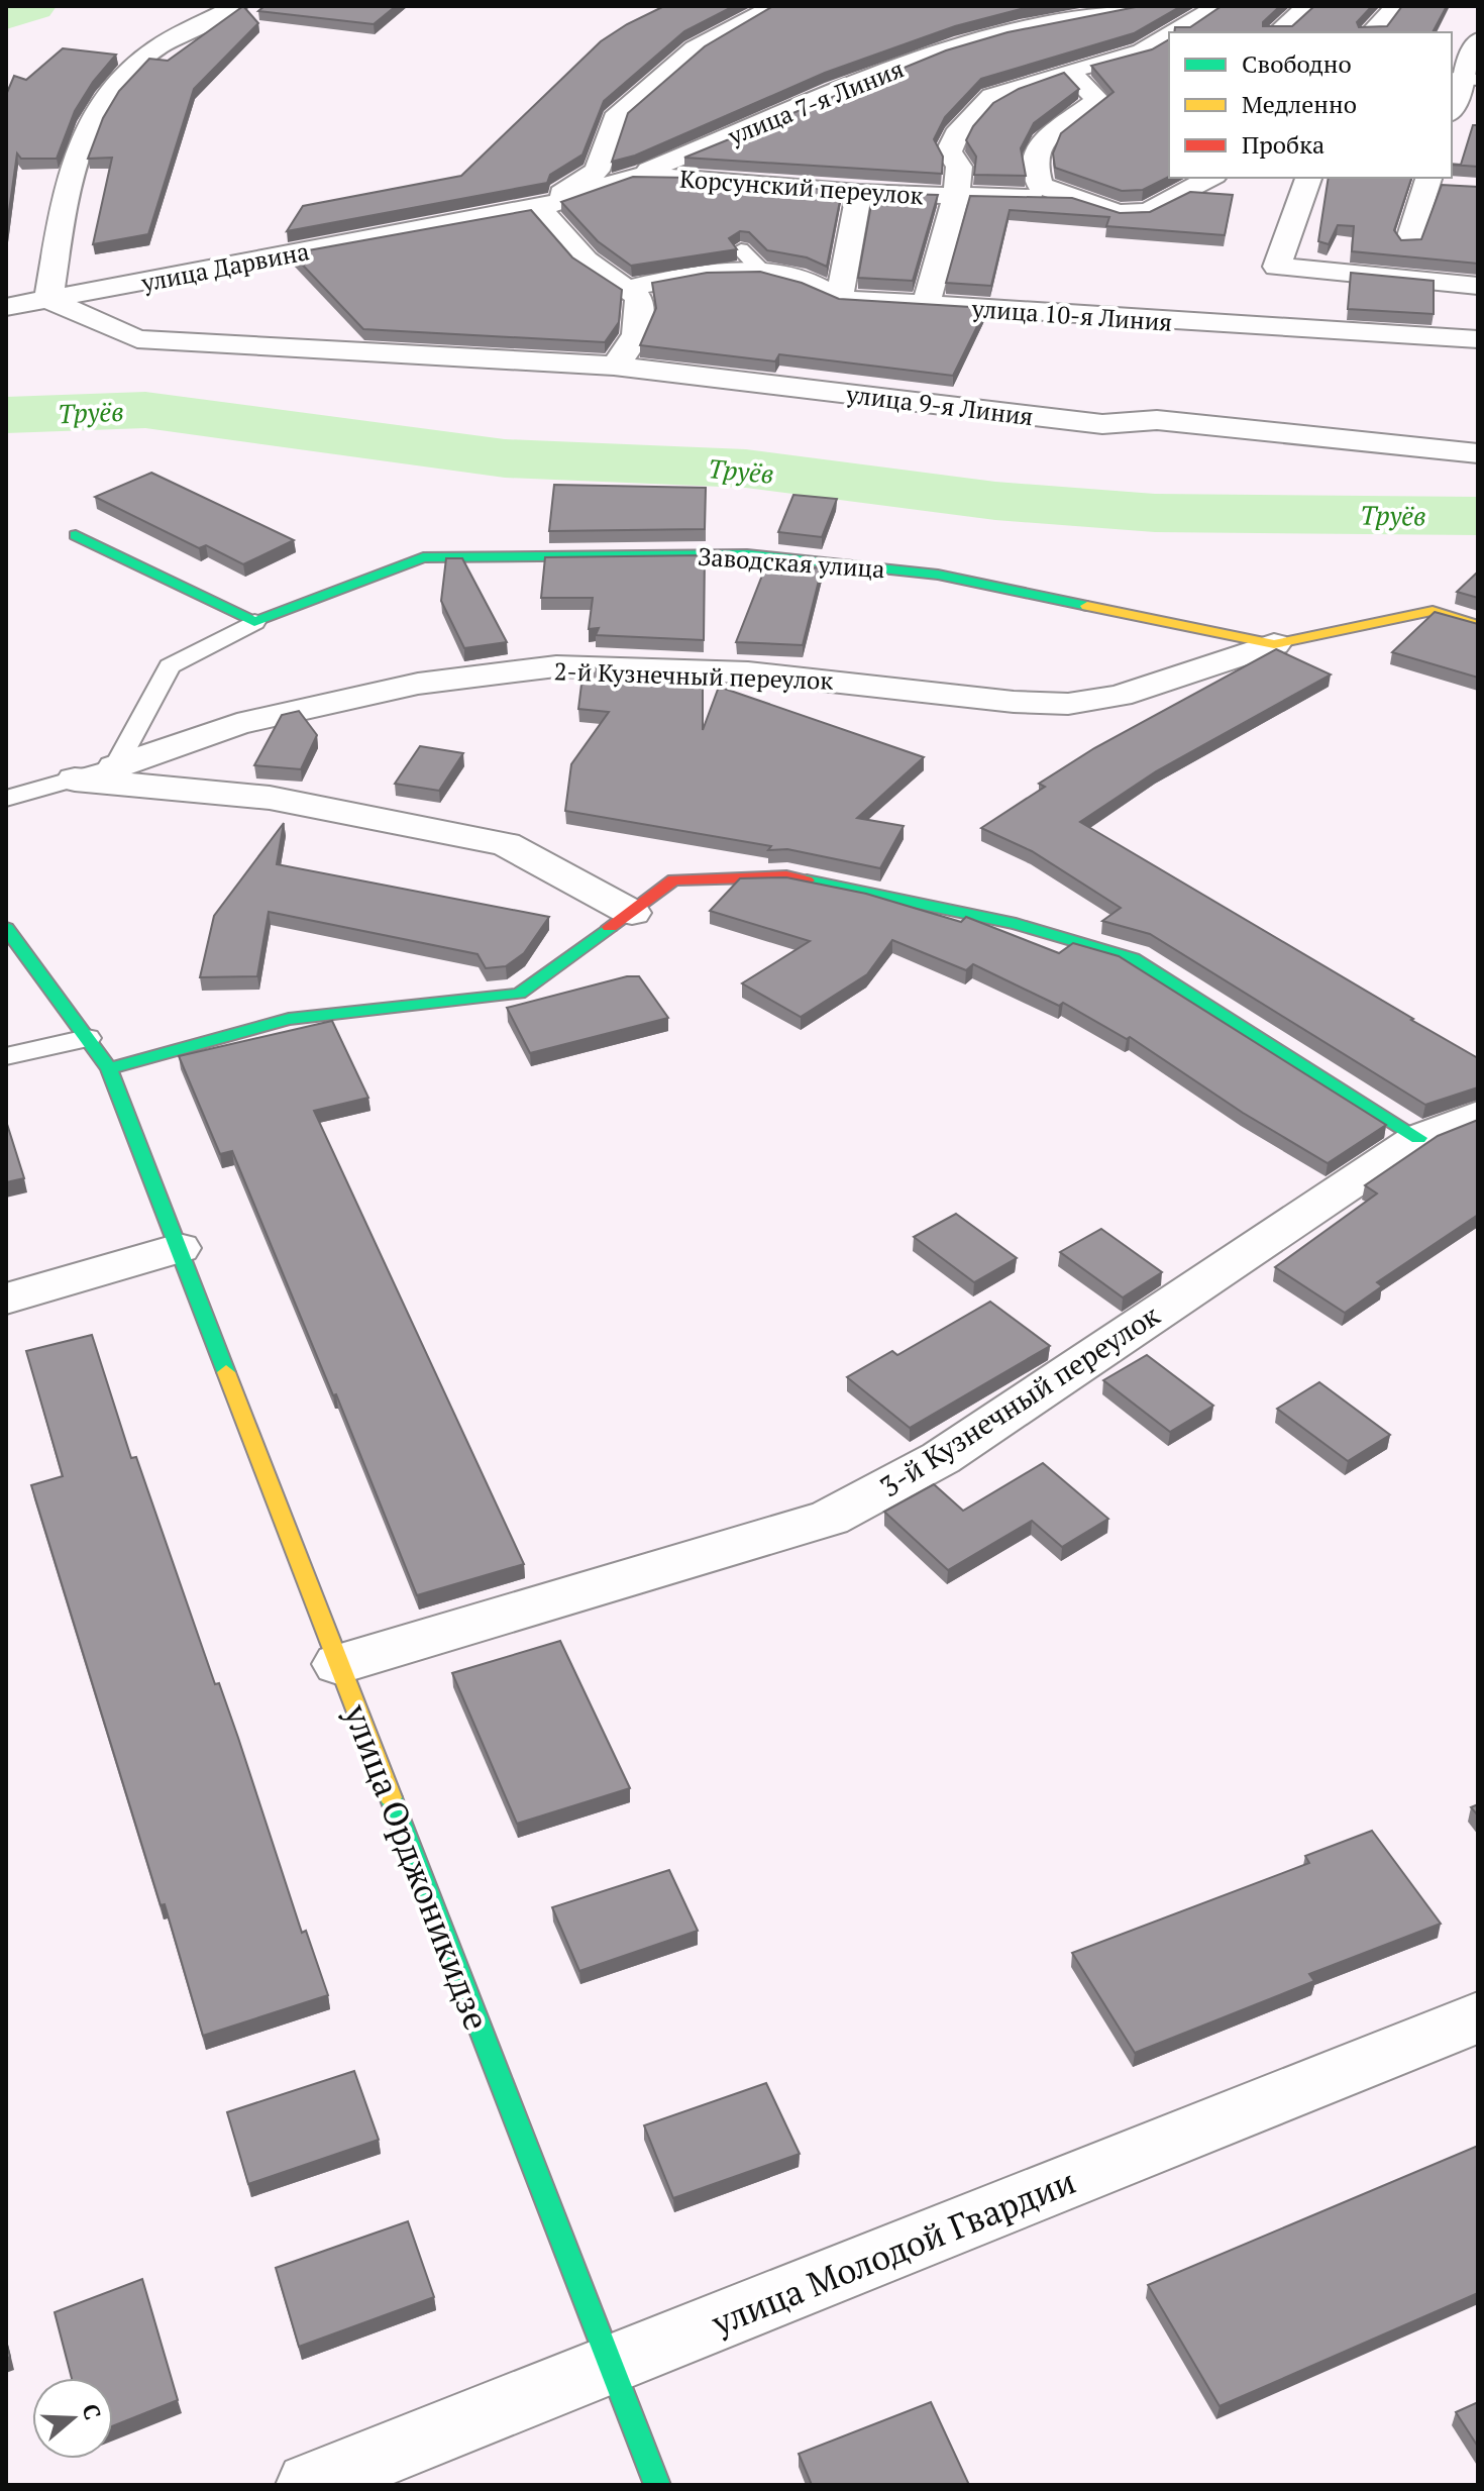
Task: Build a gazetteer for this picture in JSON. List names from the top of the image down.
{
  "streets": {
    "street": [
      "улица 7-я Линия",
      "Корсунский переулок",
      "улица Дарвина",
      "улица 10-я Линия",
      "улица 9-я Линия",
      "Заводская улица",
      "2-й Кузнечный переулок",
      "3-й Кузнечный переулок",
      "улица Орджоникидзе",
      "улица Молодой Гвардии"
    ]
  },
  "crossings": [
    ["улица 7-я Линия", "Корсунский переулок"],
    ["Корсунский переулок", "улица Дарвина"],
    ["Заводская улица", "2-й Кузнечный переулок"],
    ["3-й Кузнечный переулок", "улица Орджоникидзе"],
    ["улица Орджоникидзе", "улица Молодой Гвардии"]
  ],
  "water": ["Труёв"],
  "legend": ["Свободно", "Медленно", "Пробка"],
  "north": "right"
}
